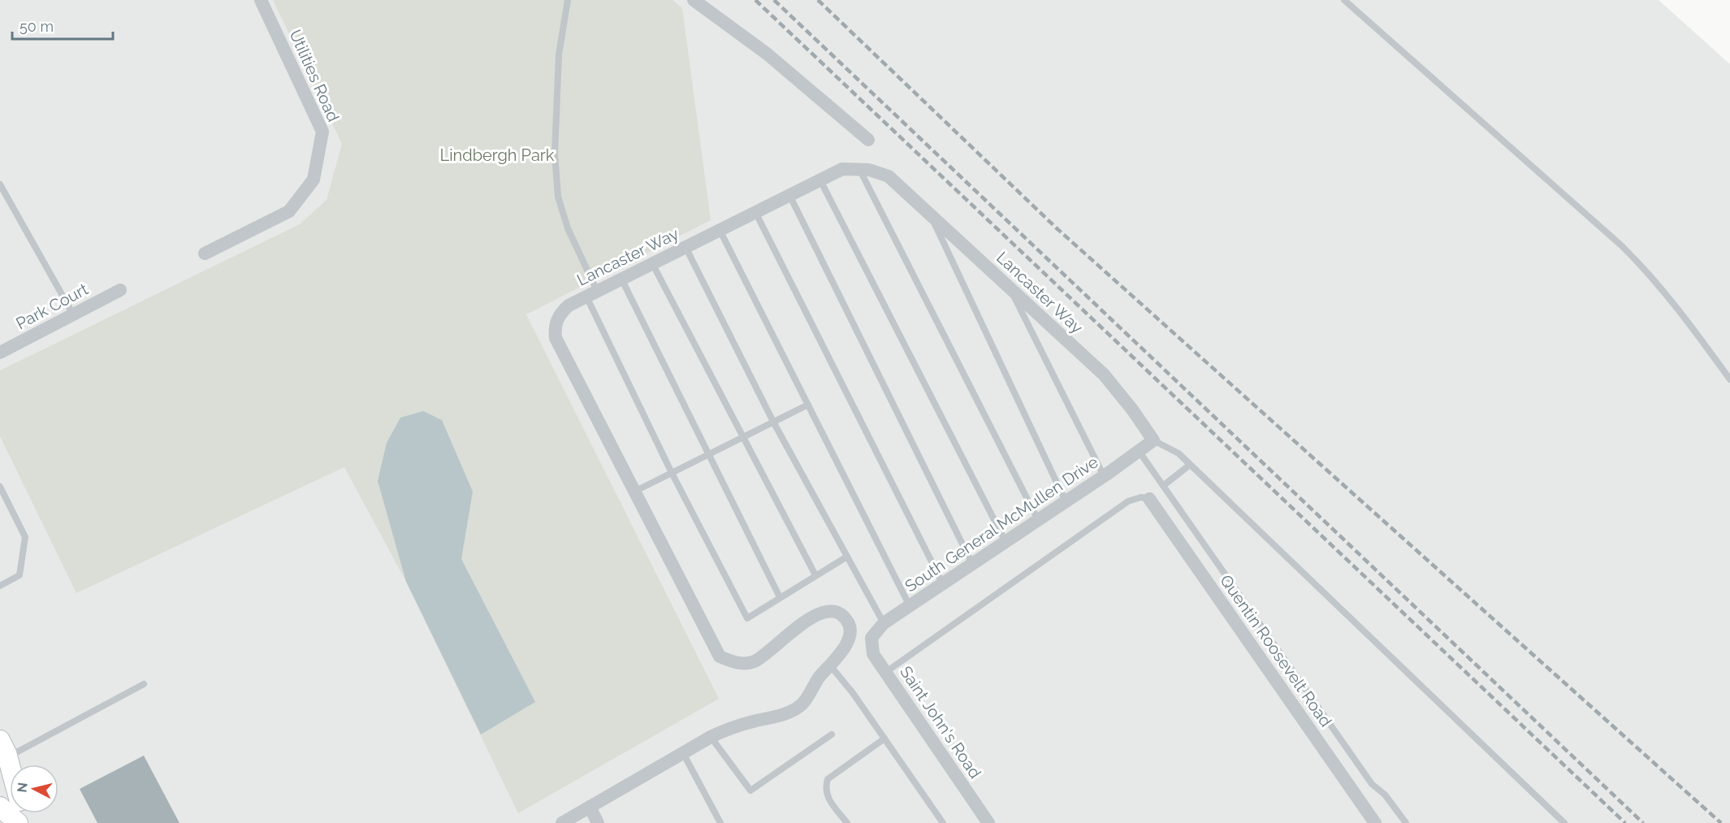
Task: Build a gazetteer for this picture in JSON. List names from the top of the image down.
{
  "streets": {
    "street": [
      "Utilities Road",
      "Lancaster Way",
      "Park Court",
      "South General McMullen Drive",
      "Quentin Roosevelt Road",
      "Saint John's Road"
    ]
  },
  "crossings": [
    ["Lancaster Way", "South General McMullen Drive"],
    ["South General McMullen Drive", "Saint John's Road"]
  ],
  "parks": ["Lindbergh Park"],
  "scale_bar": "50 m",
  "north": "left"
}
